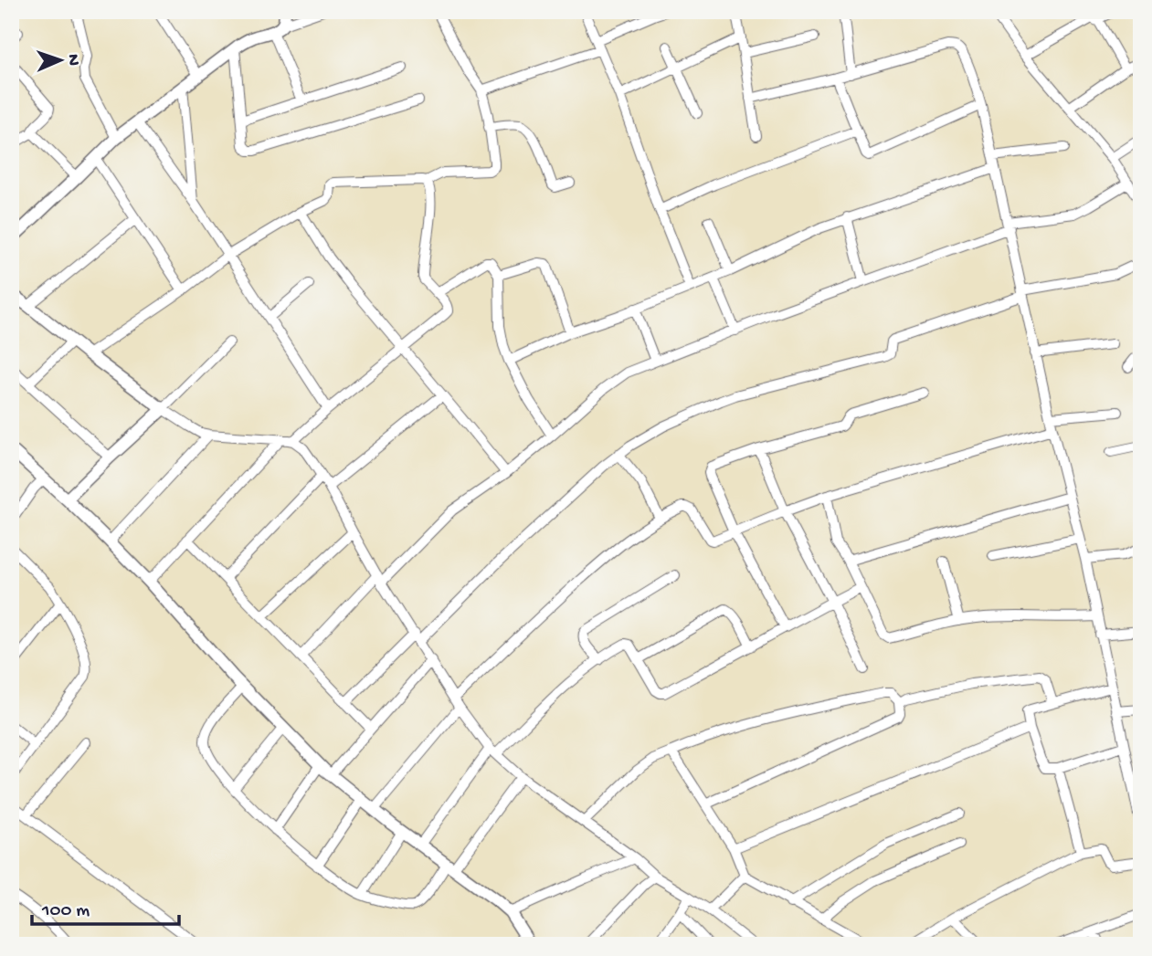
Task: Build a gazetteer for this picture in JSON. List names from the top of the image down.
{
  "scale_bar": "100 m",
  "north": "right"
}
